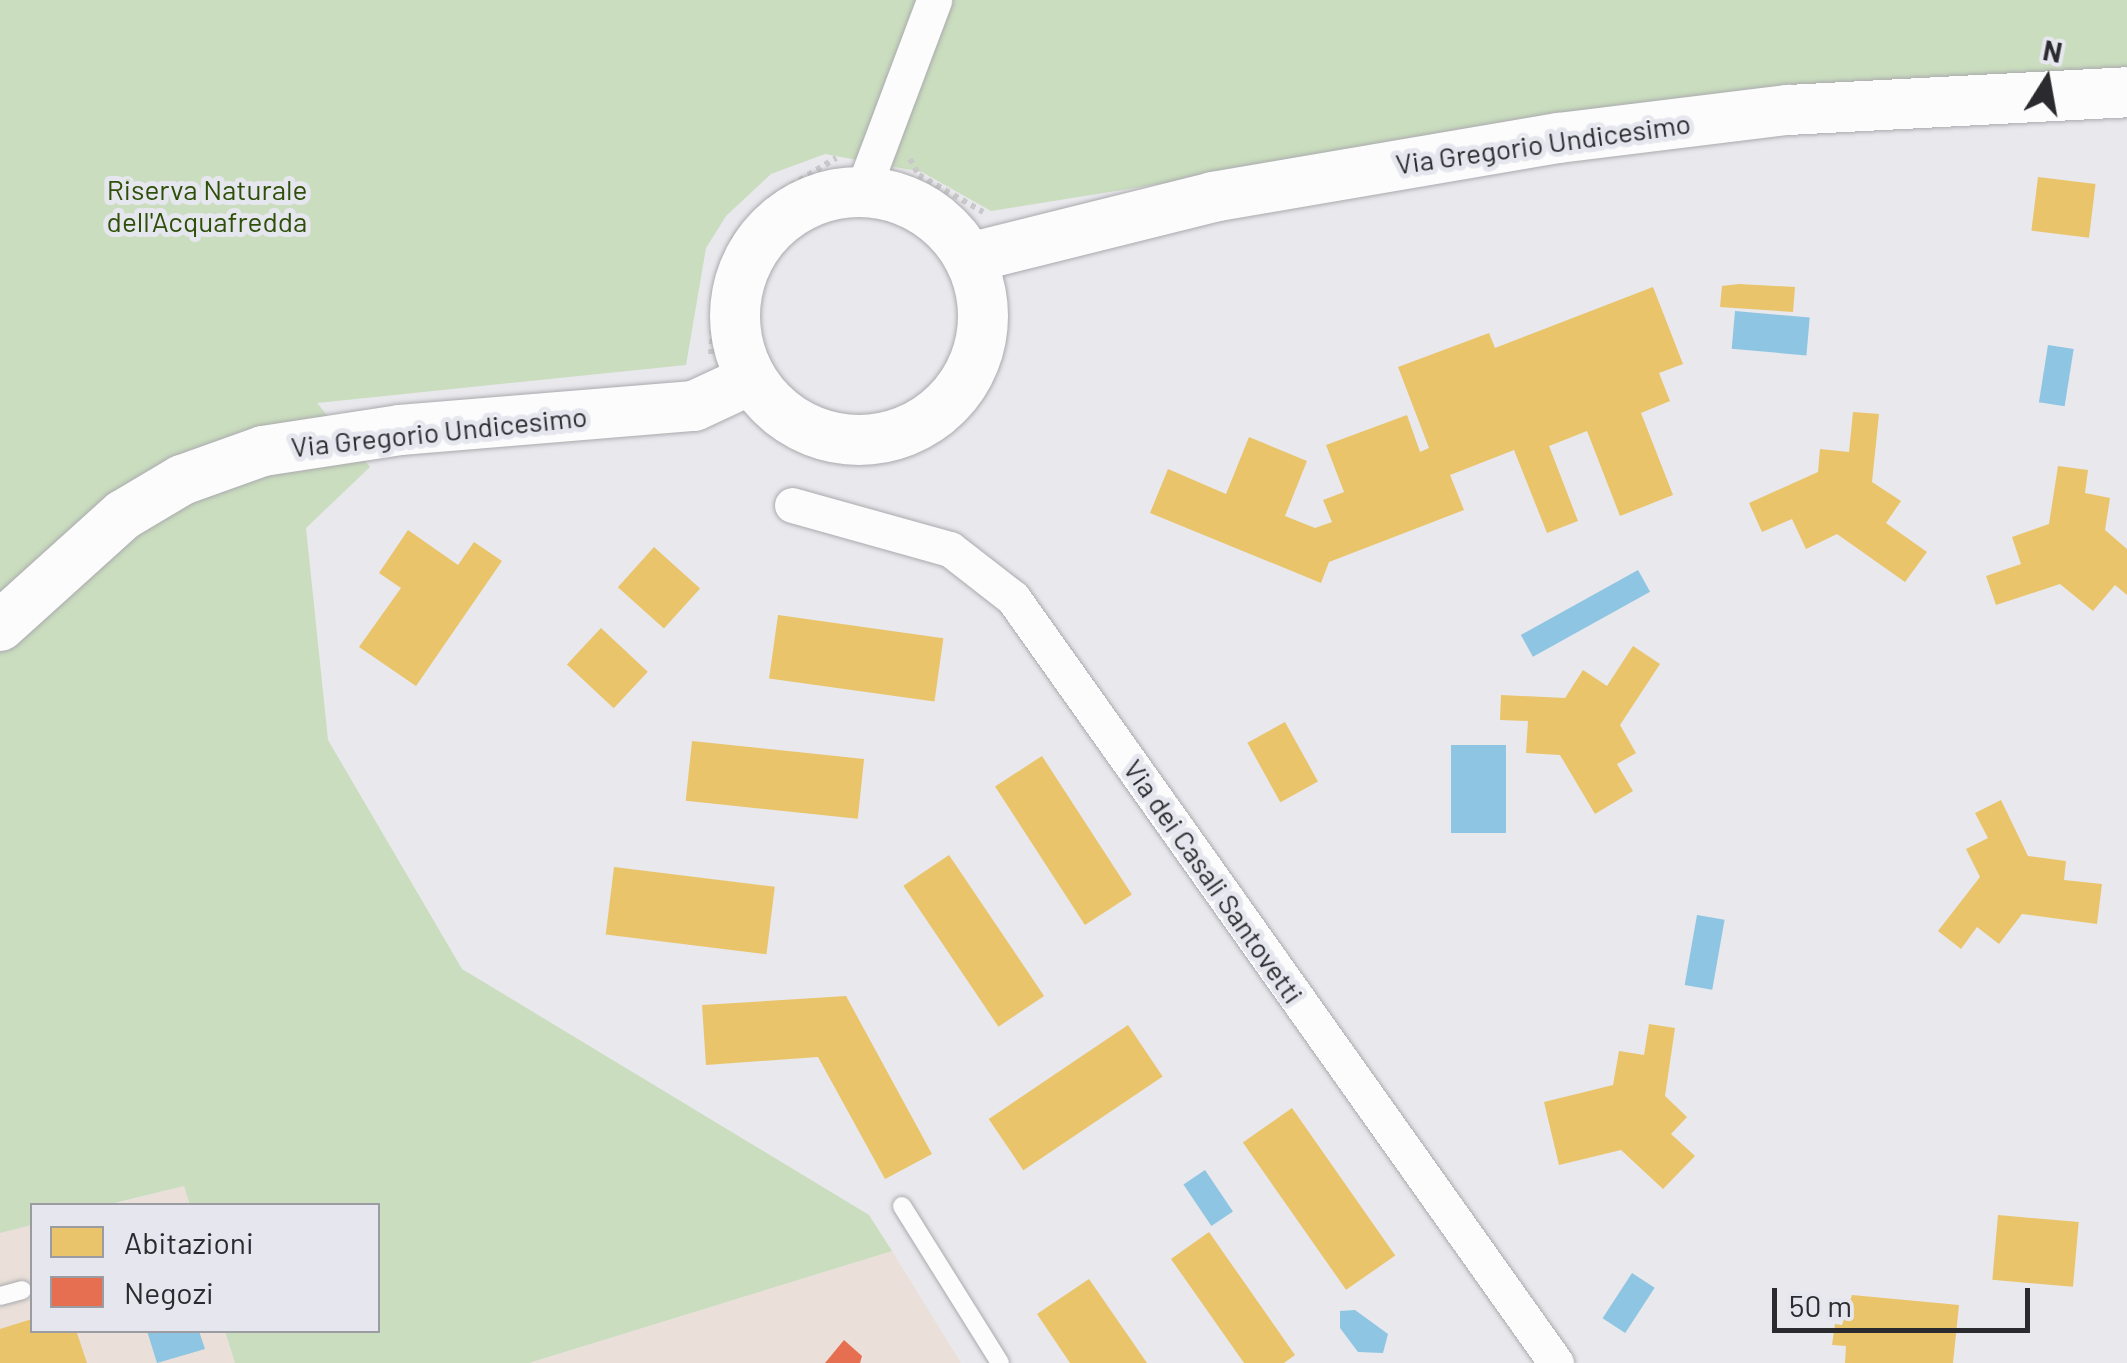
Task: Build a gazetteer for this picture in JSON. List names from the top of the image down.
{
  "streets": {
    "street": ["Via Gregorio Undicesimo", "Via dei Casali Santovetti"]
  },
  "parks": ["Riserva Naturale dell'Acquafredda"],
  "legend": ["Abitazioni", "Negozi"],
  "scale_bar": "50 m",
  "north": "top"
}
